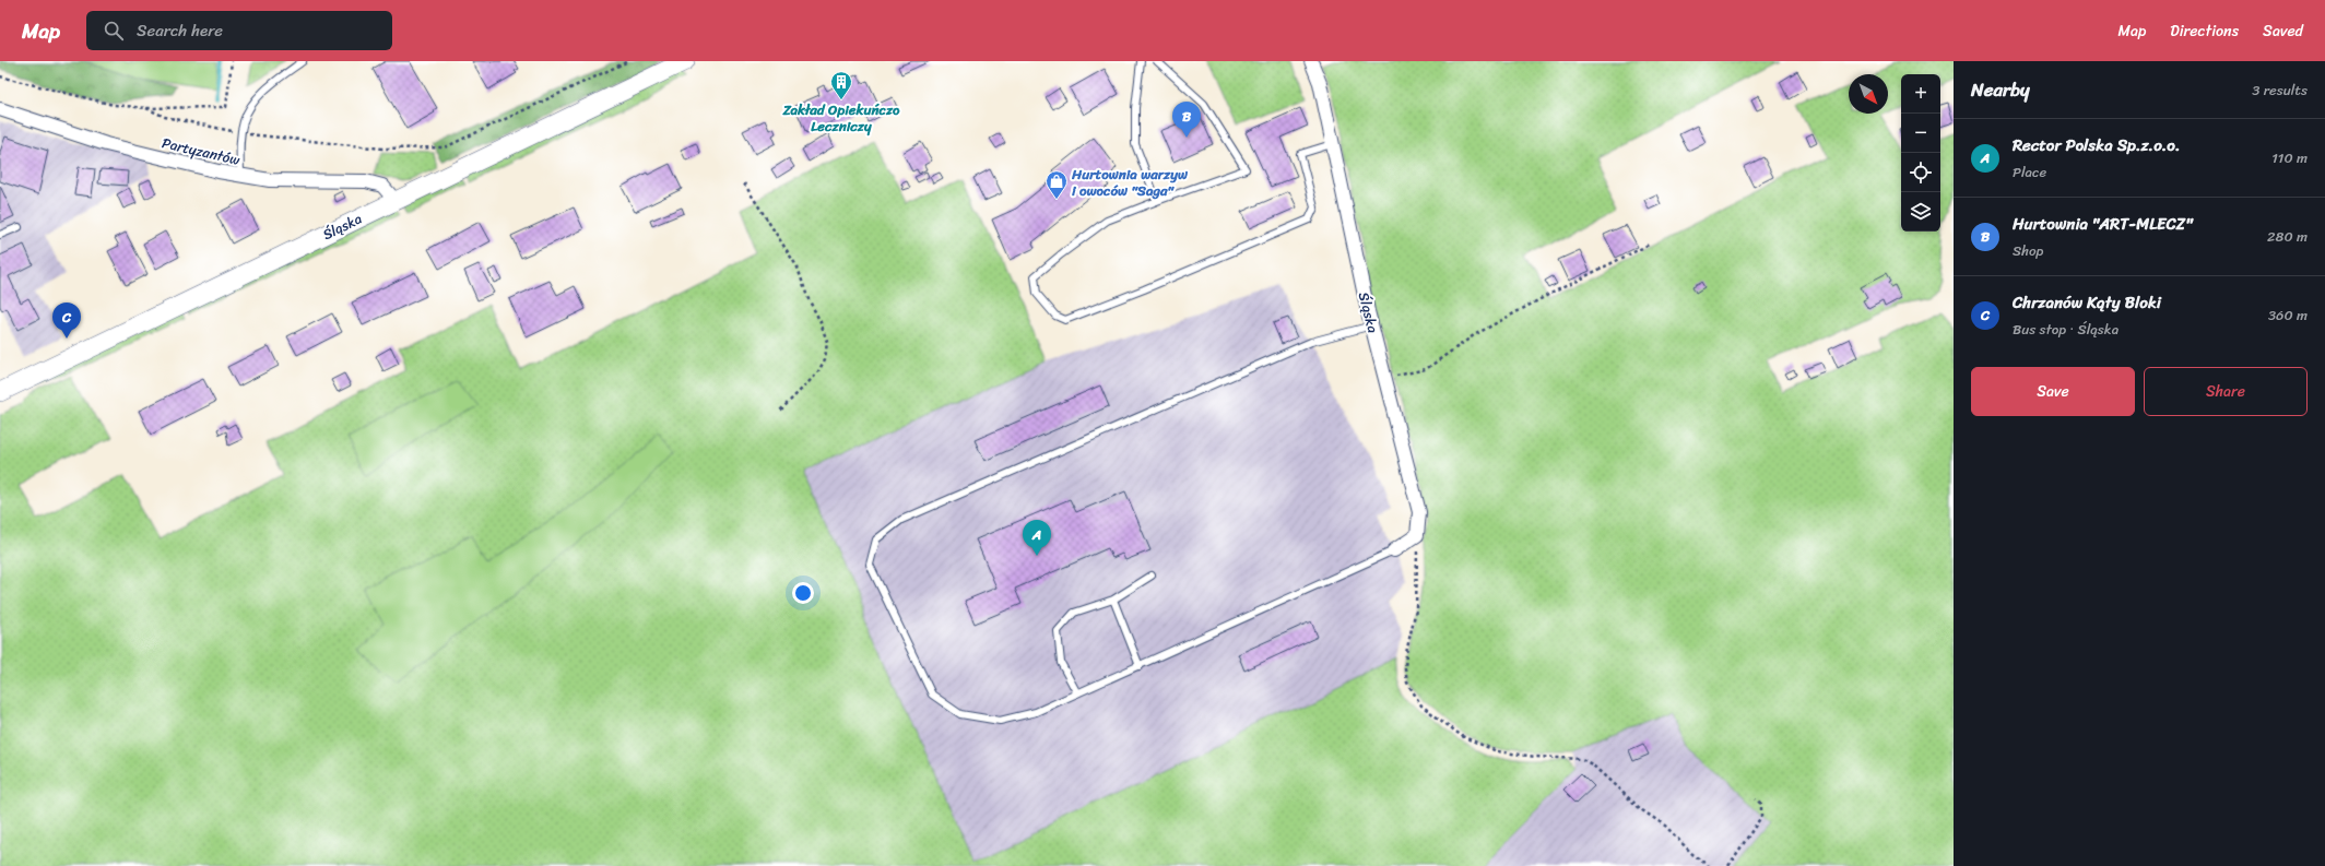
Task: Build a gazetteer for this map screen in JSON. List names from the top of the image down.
{
  "streets": {
    "main road": ["Śląska"],
    "street": ["Partyzantów"]
  },
  "crossings": [
    ["Partyzantów", "Śląska"]
  ],
  "places": {
    "building": ["Zakład Opiekuńczo Leczniczy"],
    "shop": ["Hurtownia warzyw i owoców \"Saga\""]
  },
  "north": "bottom right",
  "page": {
    "header": "Map",
    "search": "Search here",
    "nav": ["Map", "Directions", "Saved"],
    "heading": ["Nearby", "3 results"],
    "map_buttons": ["+", "−"],
    "pins": ["B", "C", "A"],
    "list": [
      {
        "mark": "A",
        "name": "Rector Polska Sp.z.o.o.",
        "note": "Place",
        "value": "110 m"
      },
      {
        "mark": "B",
        "name": "Hurtownia \"ART-MLECZ\"",
        "note": "Shop",
        "value": "280 m"
      },
      {
        "mark": "C",
        "name": "Chrzanów Kąty Bloki",
        "note": "Bus stop · Śląska",
        "value": "360 m"
      }
    ],
    "buttons": ["Save", "Share"]
  }
}
